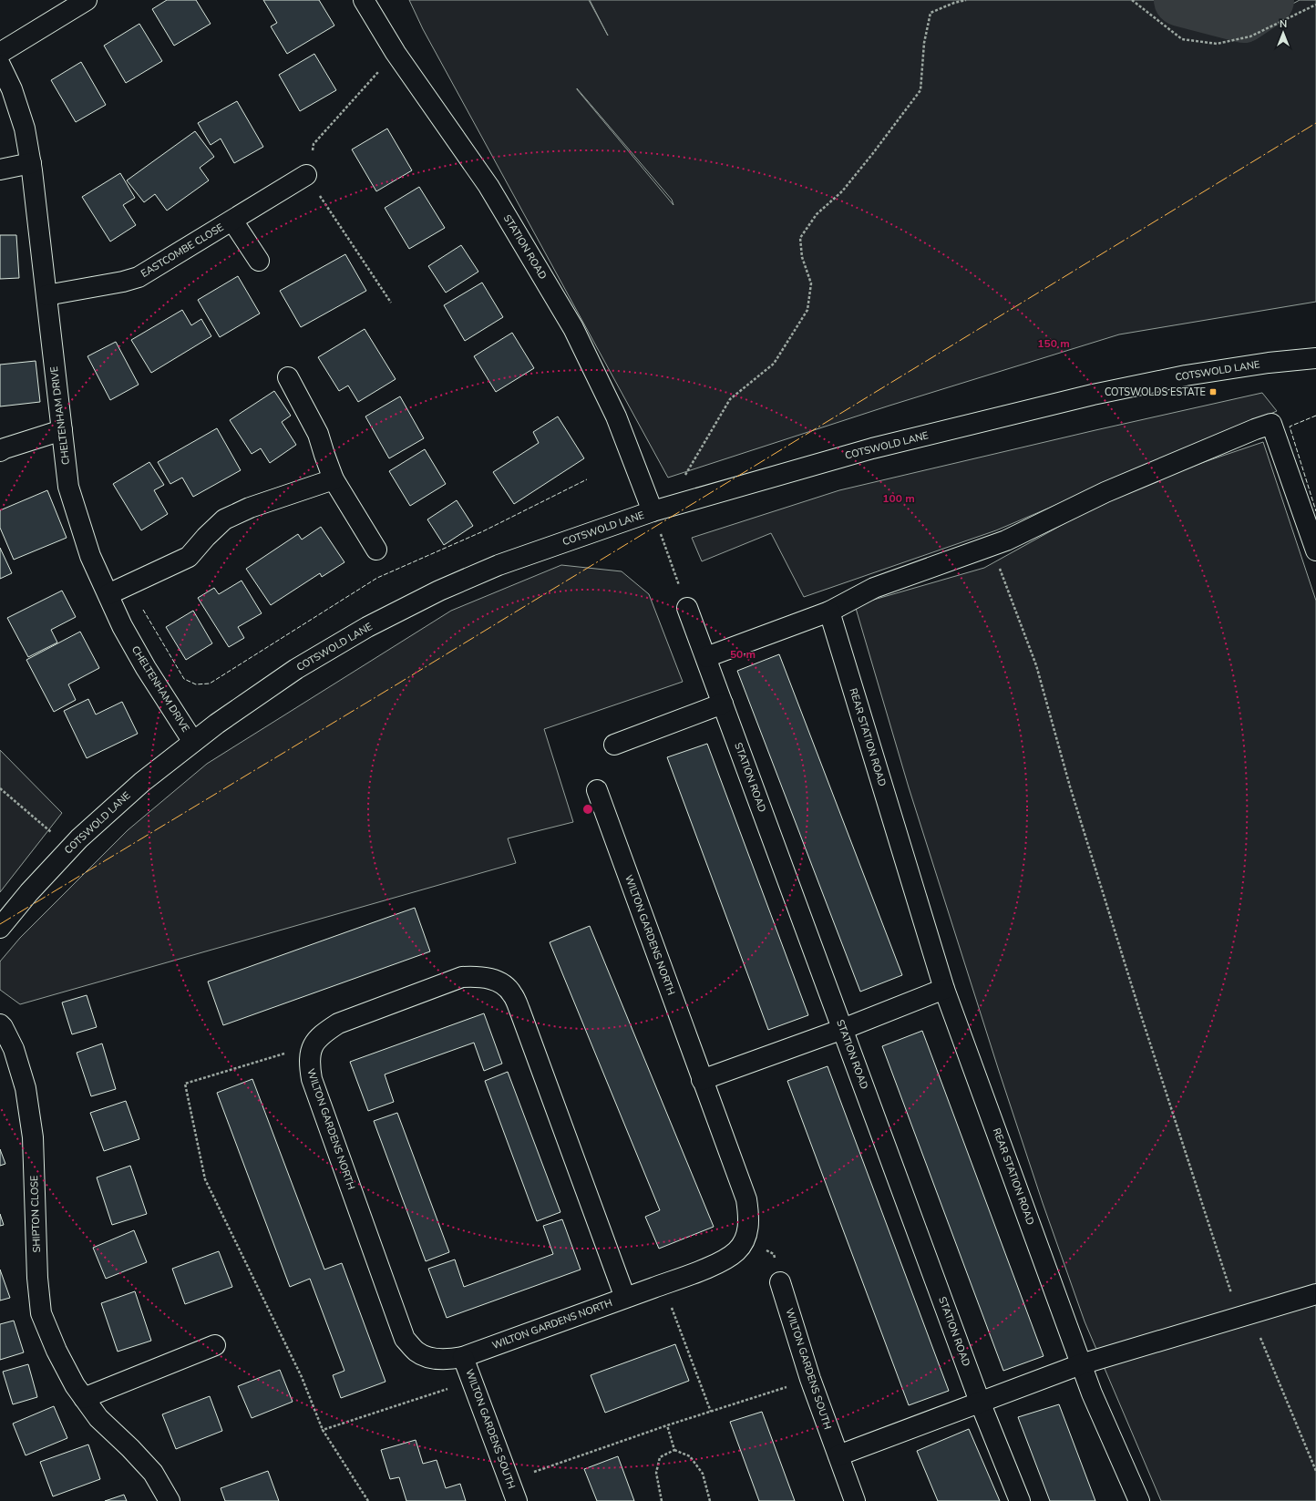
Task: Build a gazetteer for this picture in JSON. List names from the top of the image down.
{
  "streets": {
    "street": [
      "STATION ROAD",
      "EASTCOMBE CLOSE",
      "COTSWOLD LANE",
      "CHELTENHAM DRIVE",
      "REAR STATION ROAD",
      "WILTON GARDENS NORTH",
      "SHIPTON CLOSE",
      "WILTON GARDENS SOUTH"
    ]
  },
  "crossings": [
    ["STATION ROAD", "COTSWOLD LANE"],
    ["EASTCOMBE CLOSE", "CHELTENHAM DRIVE"],
    ["COTSWOLD LANE", "CHELTENHAM DRIVE"],
    ["WILTON GARDENS NORTH", "WILTON GARDENS SOUTH"]
  ],
  "places": {
    "transit": ["COTSWOLDS ESTATE"]
  },
  "north": "top",
  "rings": ["150 m", "100 m", "50 m"]
}
